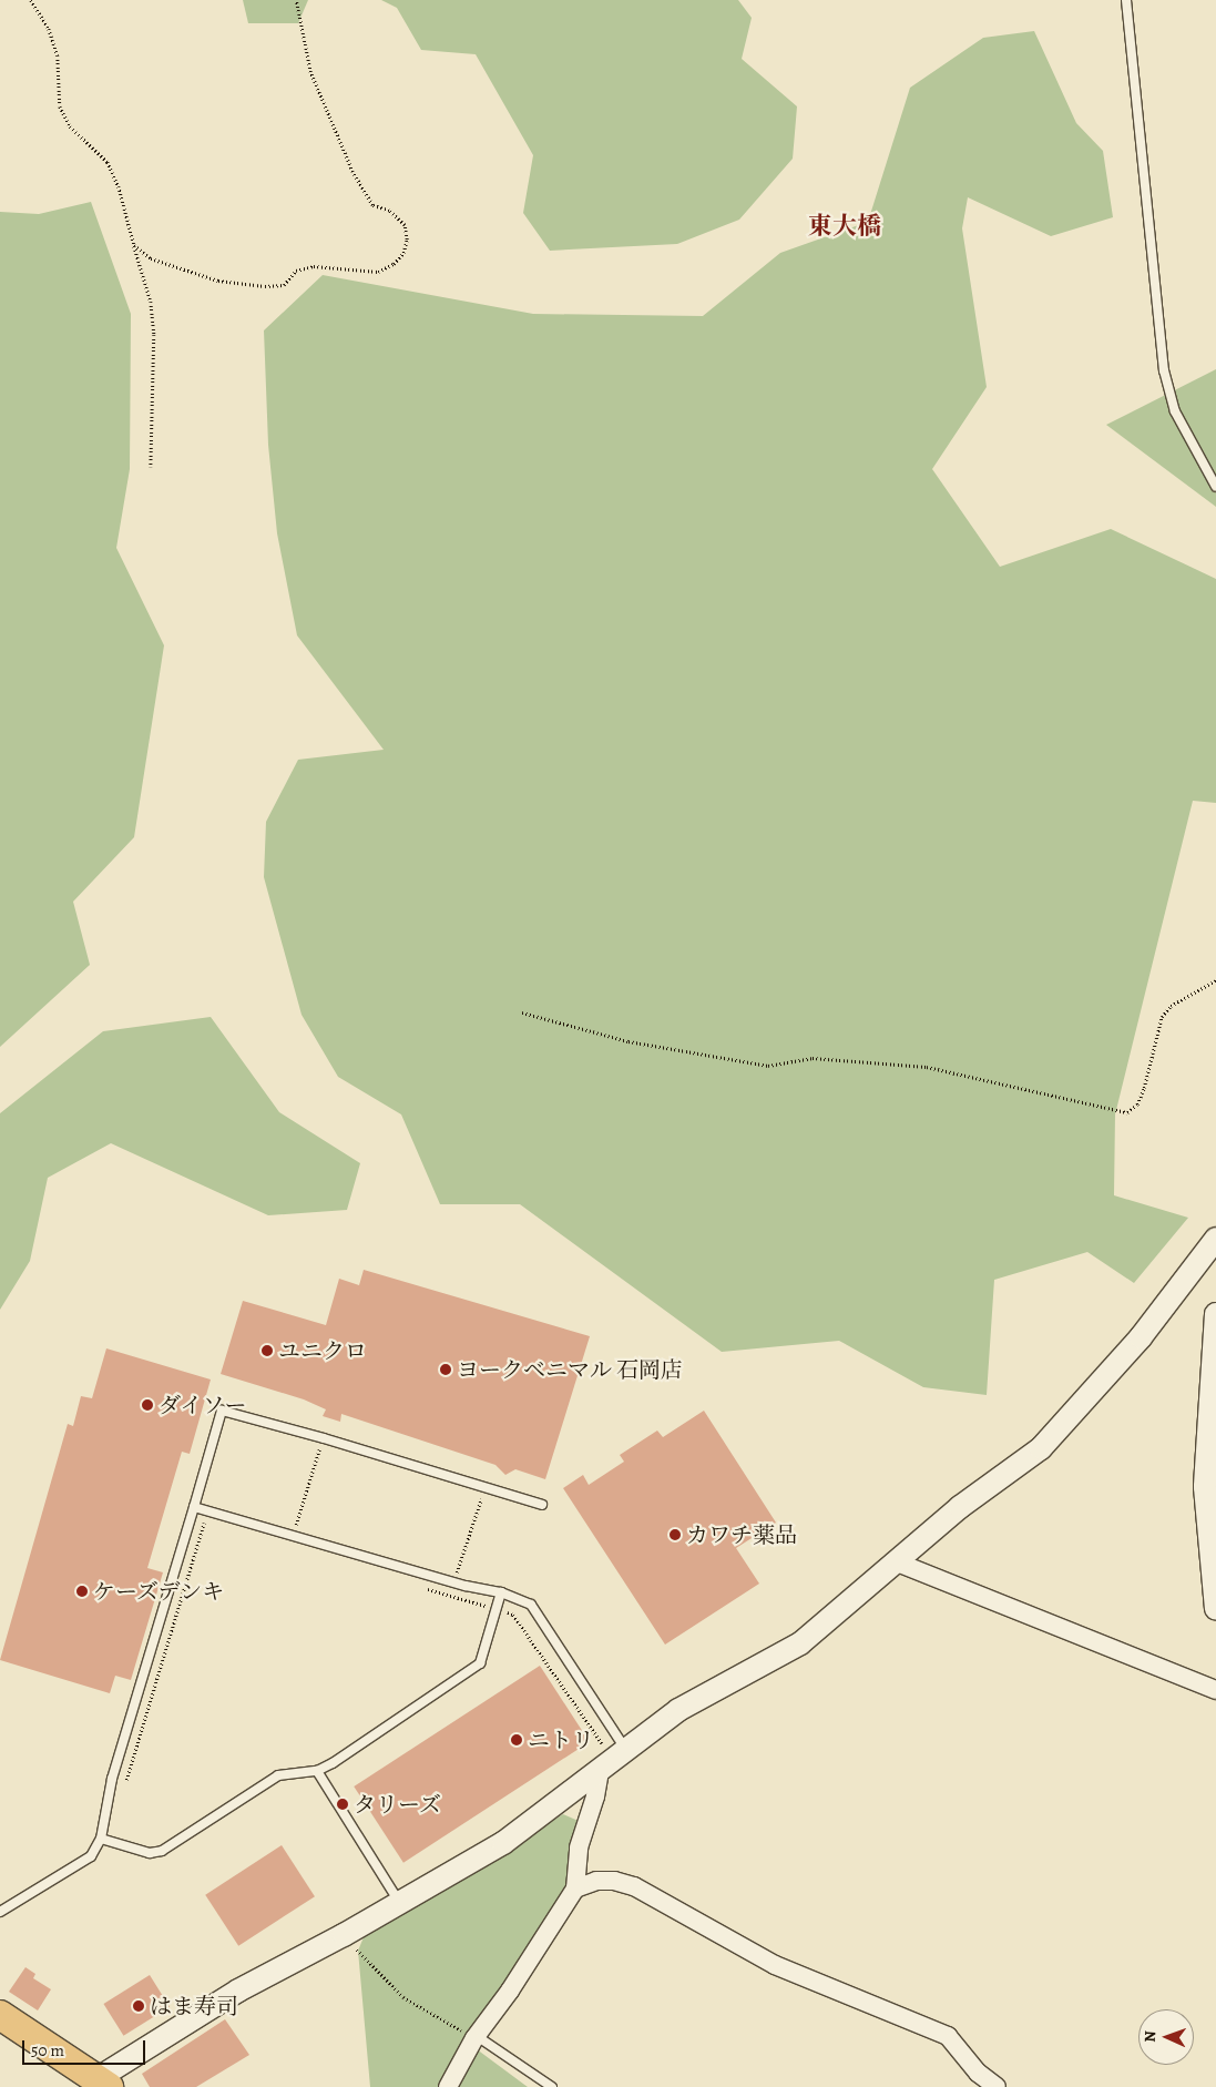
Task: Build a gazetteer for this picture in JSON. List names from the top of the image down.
{
  "districts": ["東大橋"],
  "places": [
    "ユニクロ",
    "ヨークベニマル 石岡店",
    "ダイソー",
    "カワチ薬品",
    "ケーズデンキ",
    "ニトリ",
    "タリーズ",
    "はま寿司"
  ],
  "scale_bar": "50 m",
  "north": "left"
}
